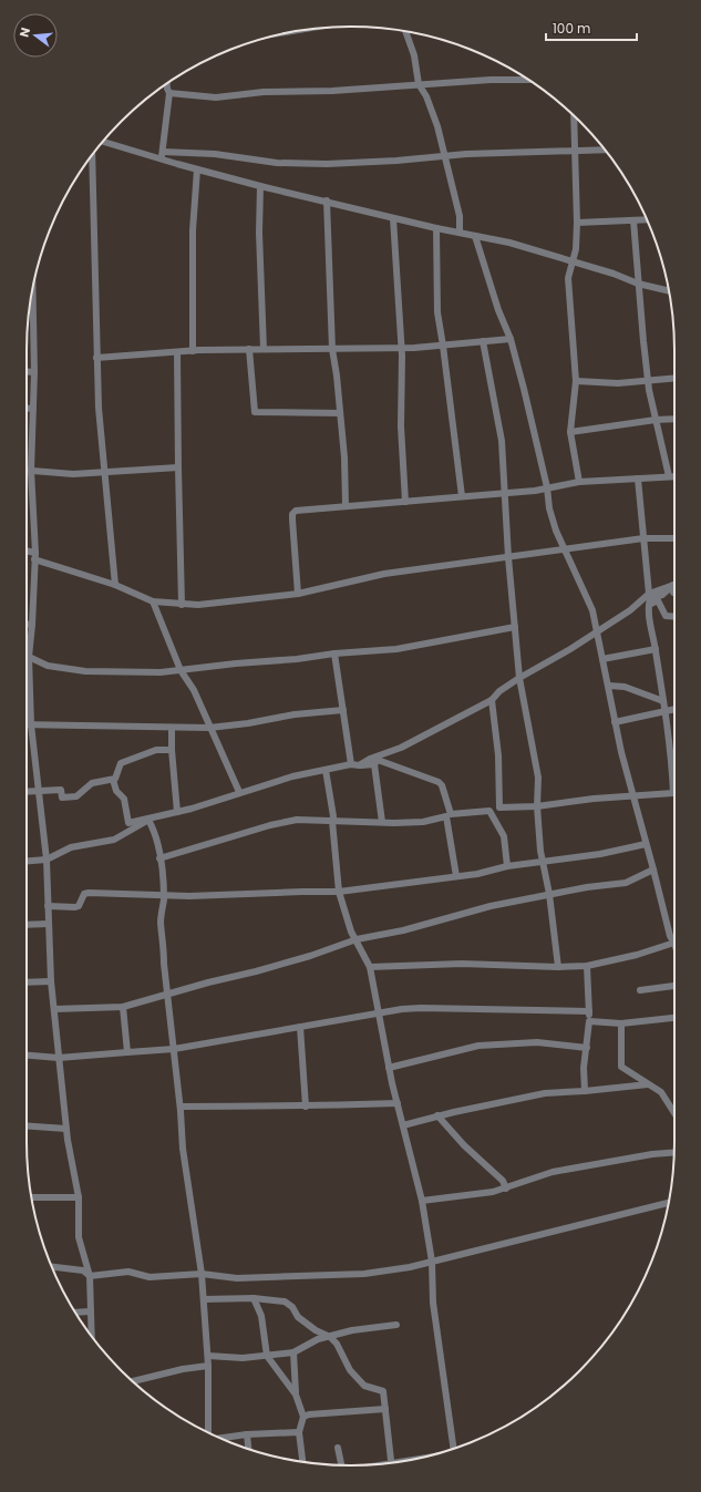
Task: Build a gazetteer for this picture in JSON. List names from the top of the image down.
{
  "scale_bar": "100 m",
  "north": "left"
}
